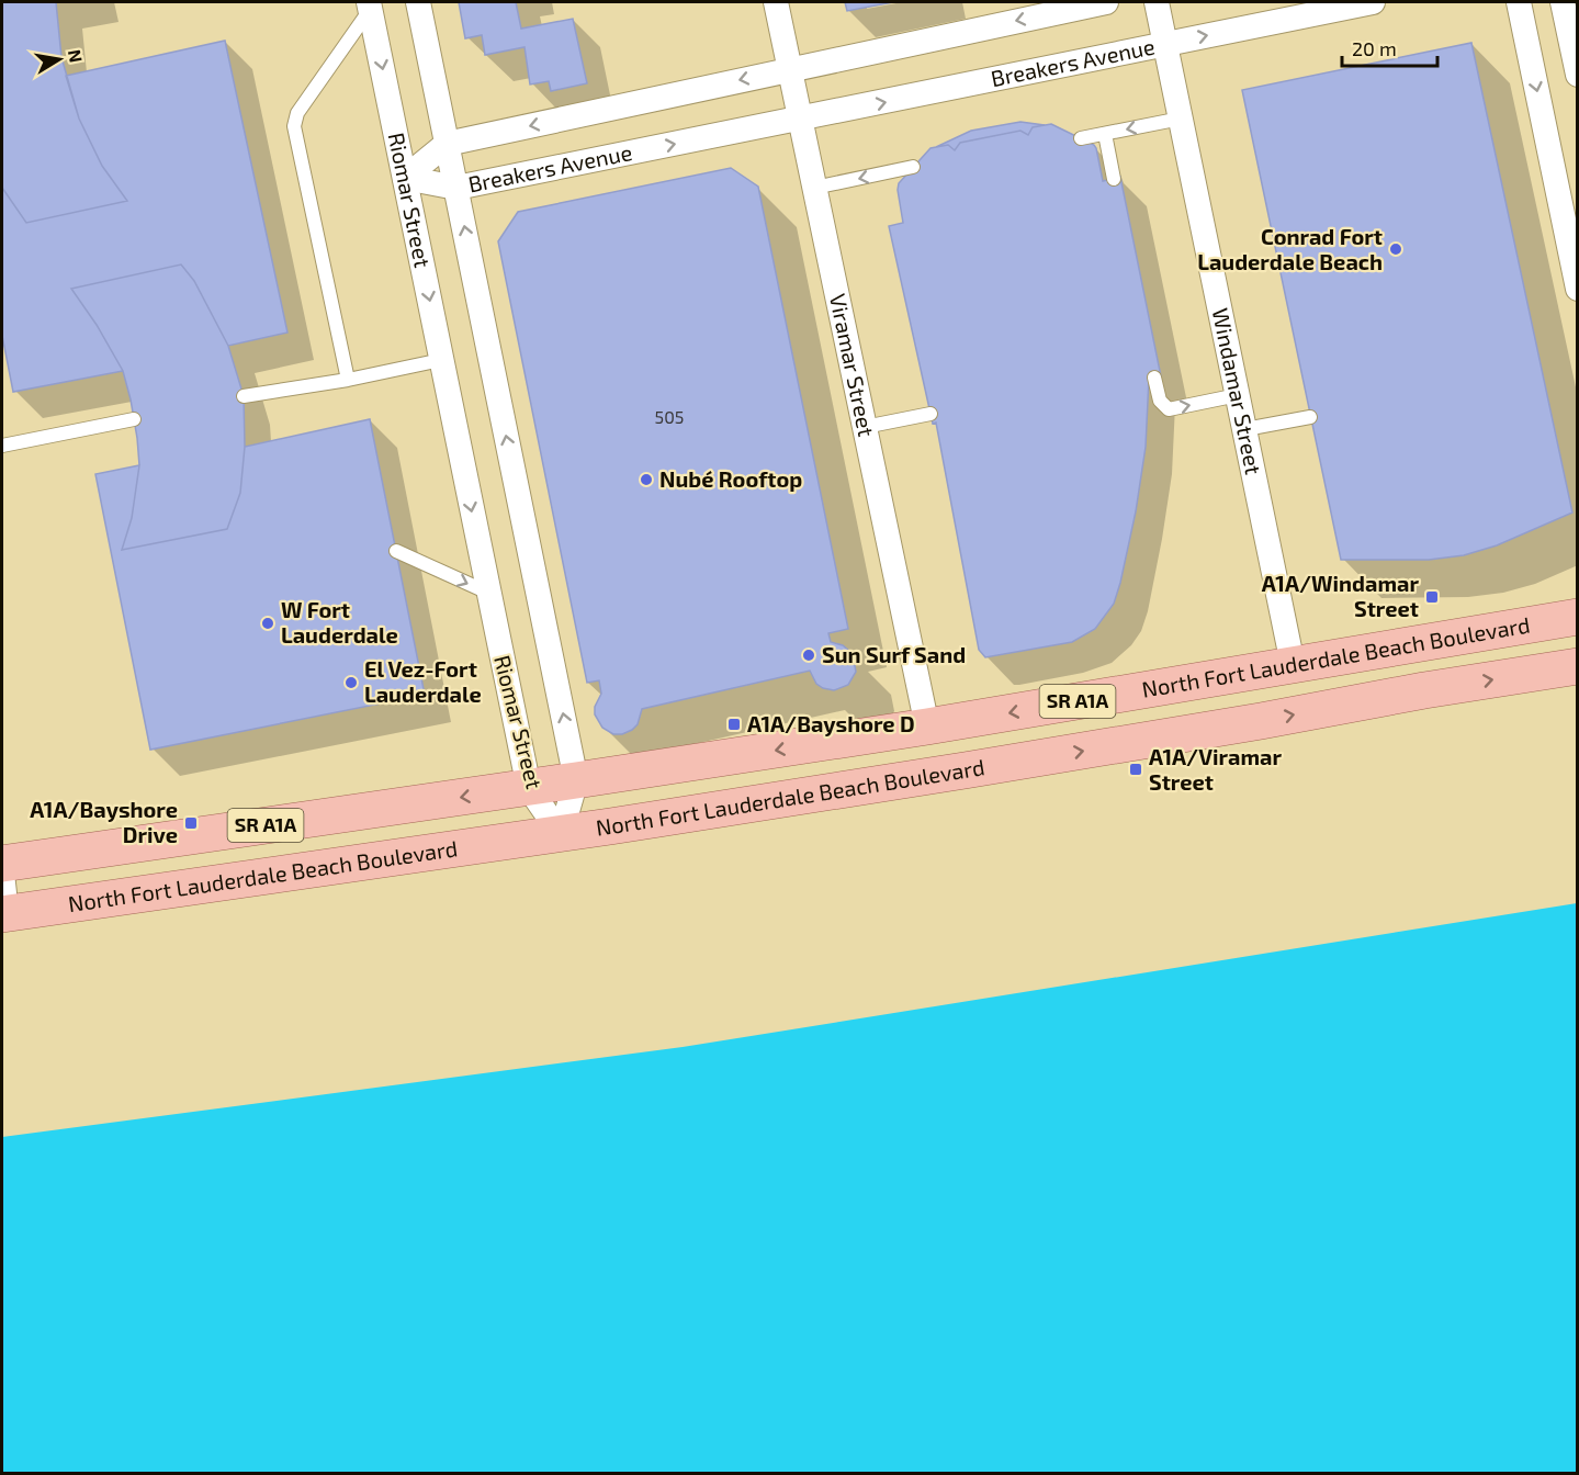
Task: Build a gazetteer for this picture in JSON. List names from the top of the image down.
{
  "streets": {
    "main road": ["North Fort Lauderdale Beach Boulevard", "SR A1A"],
    "street": [
      "Breakers Avenue",
      "Riomar Street",
      "Viramar Street",
      "Windamar Street"
    ]
  },
  "crossings": [
    ["Breakers Avenue", "Riomar Street"],
    ["Breakers Avenue", "Viramar Street"],
    ["Breakers Avenue", "Windamar Street"],
    ["Riomar Street", "North Fort Lauderdale Beach Boulevard"],
    ["Viramar Street", "North Fort Lauderdale Beach Boulevard"],
    ["Windamar Street", "North Fort Lauderdale Beach Boulevard"]
  ],
  "places": {
    "other": [
      "Conrad Fort Lauderdale Beach",
      "Nubé Rooftop",
      "W Fort Lauderdale",
      "Sun Surf Sand",
      "El Vez-Fort Lauderdale"
    ],
    "transit": [
      "A1A/Windamar Street",
      "A1A/Bayshore D",
      "A1A/Viramar Street",
      "A1A/Bayshore Drive"
    ]
  },
  "house_numbers": ["505"],
  "scale_bar": "20 m",
  "north": "right"
}
